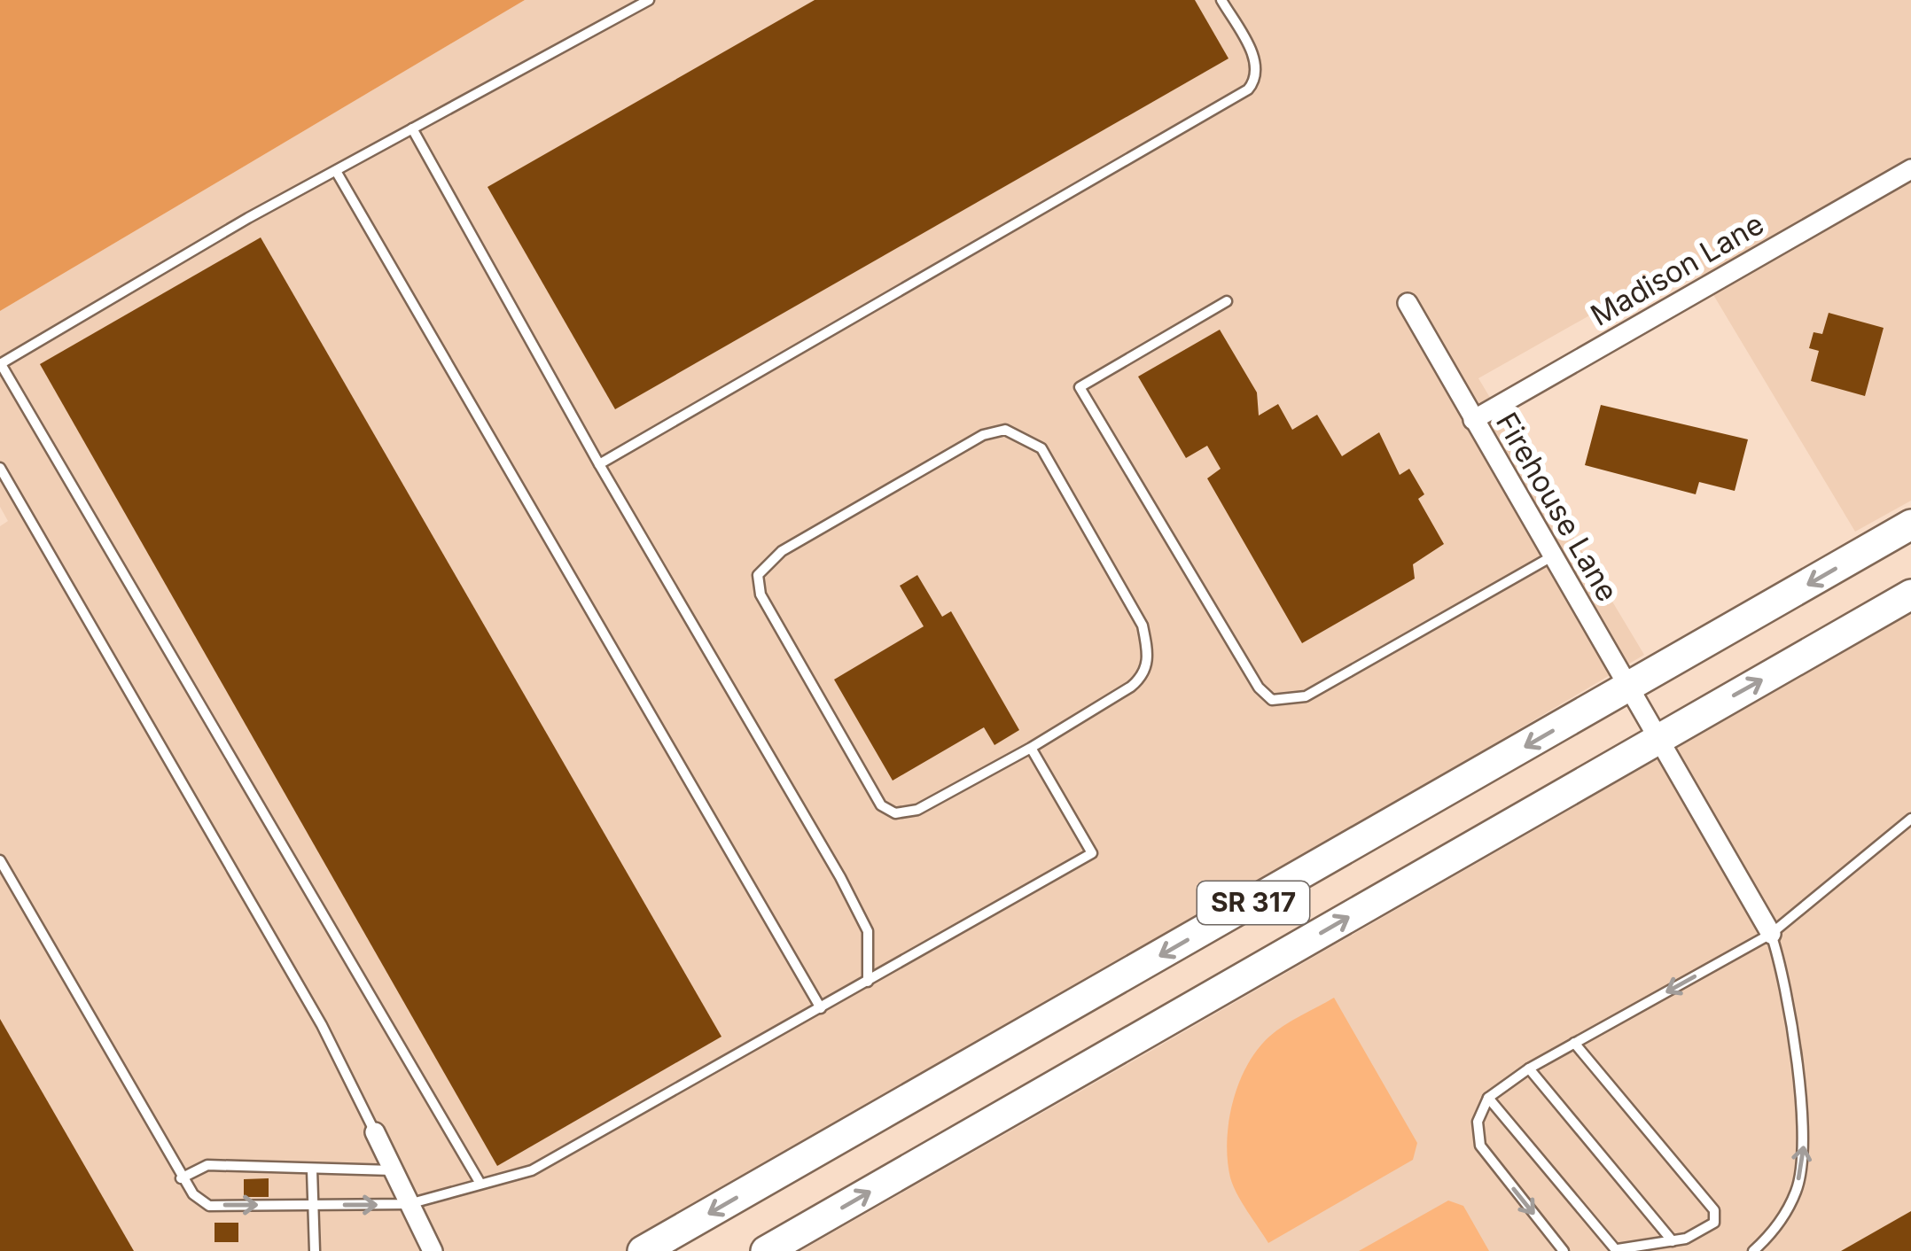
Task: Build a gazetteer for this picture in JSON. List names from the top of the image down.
{
  "streets": {
    "main road": ["SR 317"],
    "street": ["Madison Lane", "Firehouse Lane"]
  },
  "crossings": [
    ["Madison Lane", "Firehouse Lane"],
    ["Firehouse Lane", "SR 317"]
  ]
}
